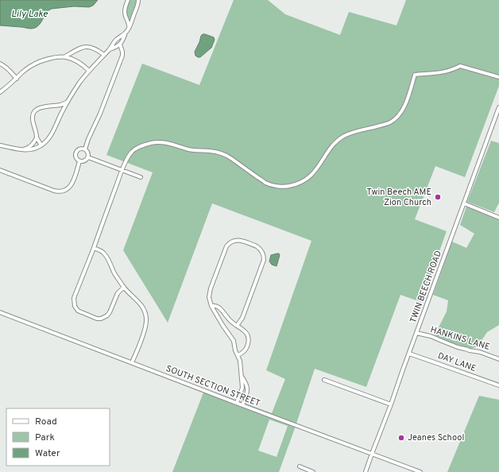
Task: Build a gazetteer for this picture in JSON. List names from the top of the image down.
{
  "streets": {
    "street": [
      "TWIN BEECH ROAD",
      "HANKINS LANE",
      "DAY LANE",
      "SOUTH SECTION STREET"
    ]
  },
  "crossings": [
    ["TWIN BEECH ROAD", "HANKINS LANE"],
    ["TWIN BEECH ROAD", "DAY LANE"],
    ["TWIN BEECH ROAD", "SOUTH SECTION STREET"]
  ],
  "water": ["Lily Lake"],
  "places": ["Twin Beech AME Zion Church", "Jeanes School"],
  "legend": ["Road", "Park", "Water"]
}
